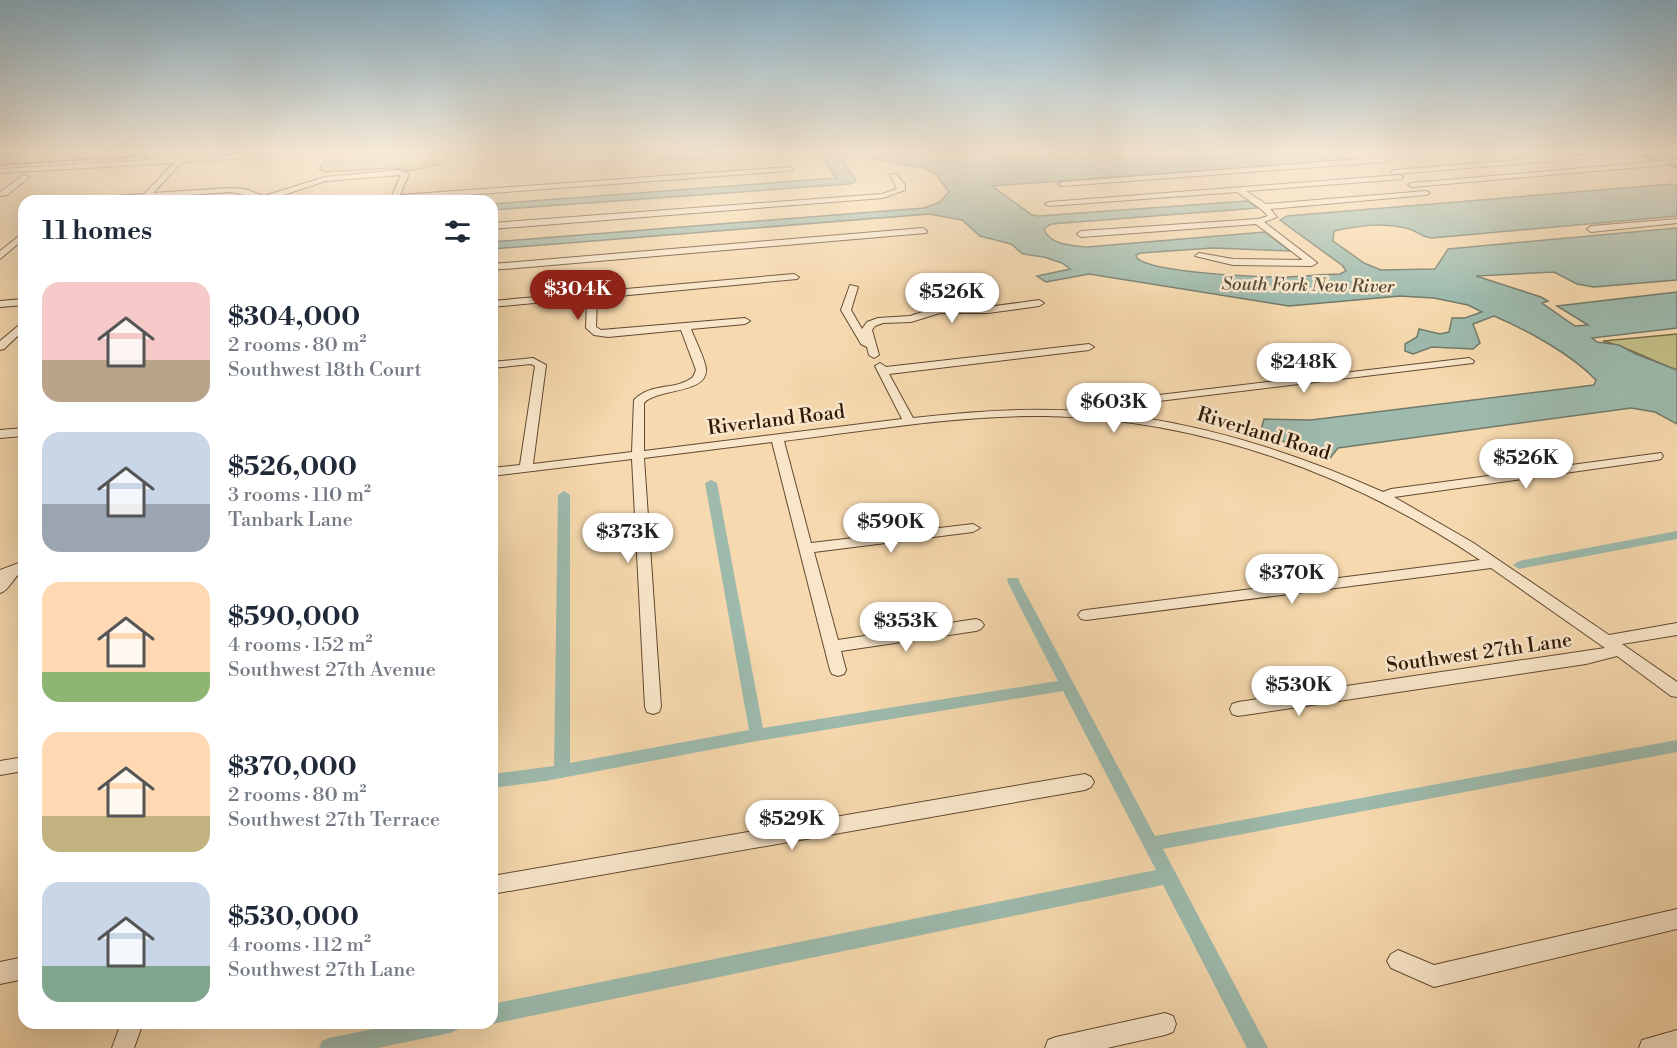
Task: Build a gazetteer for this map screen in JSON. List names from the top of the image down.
{
  "streets": {
    "street": ["Riverland Road", "Southwest 27th Lane"]
  },
  "crossings": [
    ["Riverland Road", "Southwest 27th Lane"]
  ],
  "water": ["South Fork New River"],
  "page": {
    "heading": "11 homes",
    "list": [
      {
        "name": "$304,000",
        "note": "2 rooms · 80 m² · Southwest 18th Court"
      },
      {
        "name": "$526,000",
        "note": "3 rooms · 110 m² · Tanbark Lane"
      },
      {
        "name": "$590,000",
        "note": "4 rooms · 152 m² · Southwest 27th Avenue"
      },
      {
        "name": "$370,000",
        "note": "2 rooms · 80 m² · Southwest 27th Terrace"
      },
      {
        "name": "$530,000",
        "note": "4 rooms · 112 m² · Southwest 27th Lane"
      }
    ],
    "price": [
      "$304K",
      "$526K",
      "$248K",
      "$603K",
      "$526K",
      "$590K",
      "$373K",
      "$370K",
      "$353K",
      "$530K",
      "$529K"
    ]
  }
}
